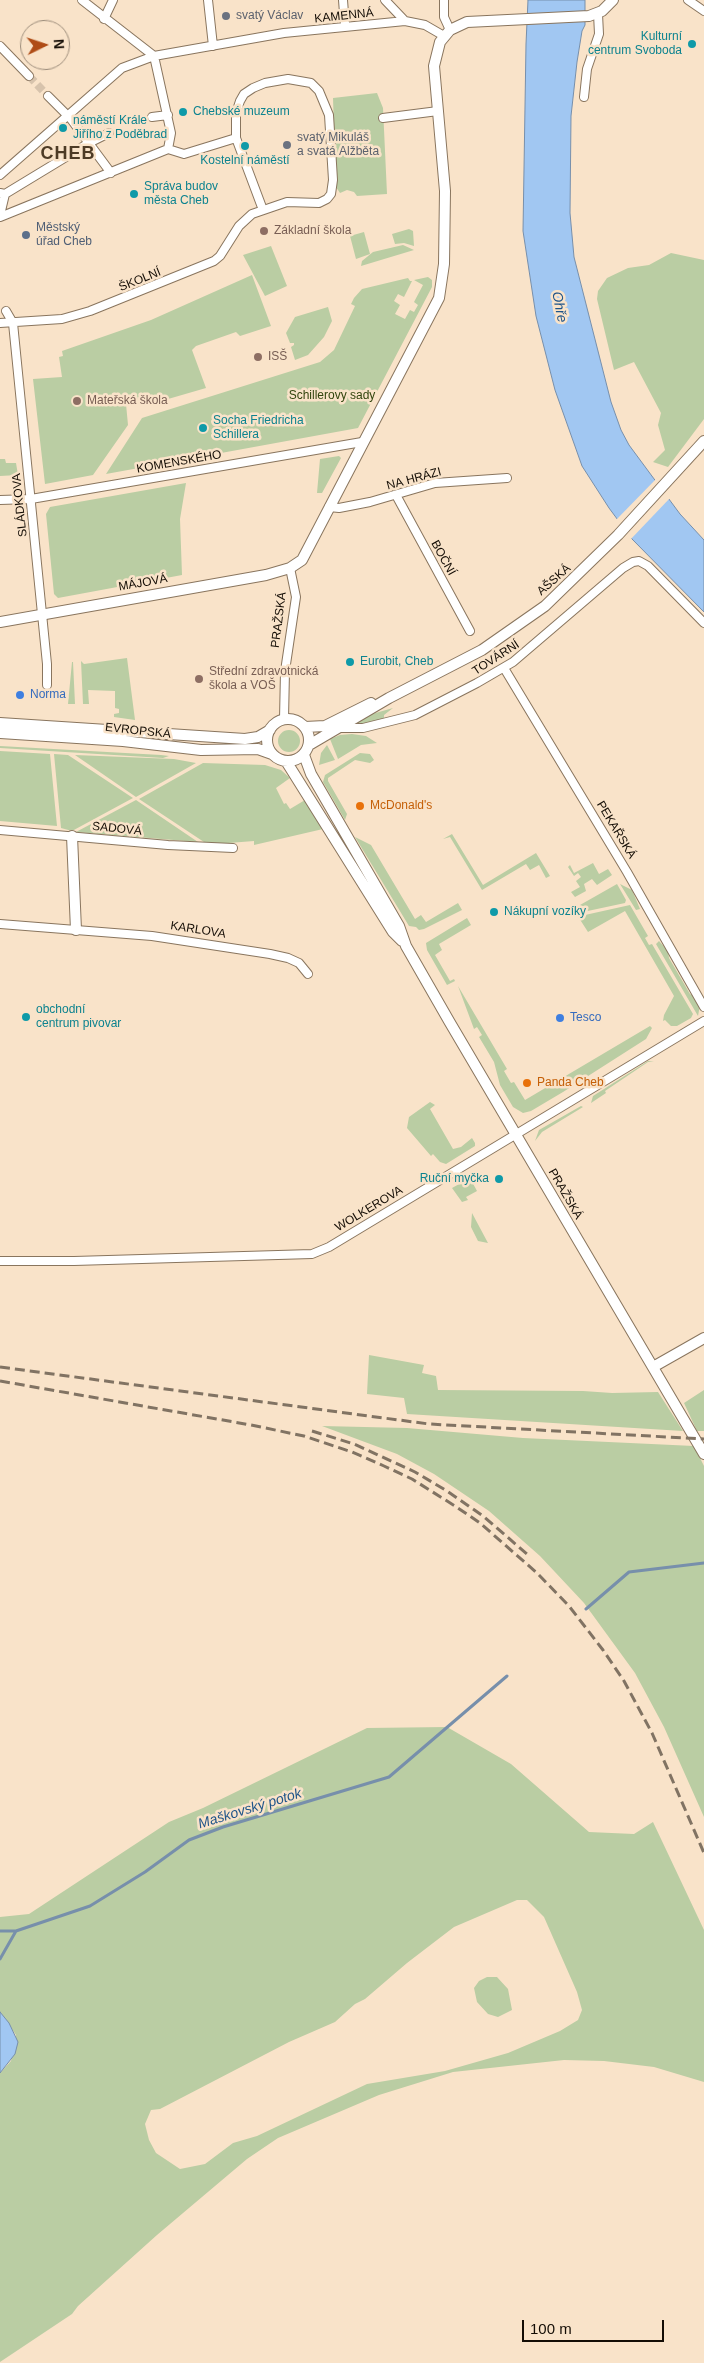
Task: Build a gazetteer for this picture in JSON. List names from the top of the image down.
{
  "streets": {
    "main road": [
      "AŠSKÁ",
      "MÁJOVÁ",
      "PRAŽSKÁ",
      "EVROPSKÁ"
    ],
    "street": [
      "KAMENNÁ",
      "ŠKOLNÍ",
      "KOMENSKÉHO",
      "NA HRÁZI",
      "SLÁDKOVA",
      "BOČNÍ",
      "TOVÁRNÍ",
      "SADOVÁ",
      "PEKAŘSKÁ",
      "KARLOVA",
      "WOLKEROVA"
    ]
  },
  "crossings": [
    ["ŠKOLNÍ", "SLÁDKOVA"],
    ["KOMENSKÉHO", "SLÁDKOVA"],
    ["NA HRÁZI", "BOČNÍ"],
    ["SLÁDKOVA", "MÁJOVÁ"],
    ["AŠSKÁ", "PRAŽSKÁ"],
    ["AŠSKÁ", "TOVÁRNÍ"],
    ["AŠSKÁ", "EVROPSKÁ"],
    ["MÁJOVÁ", "PRAŽSKÁ"],
    ["PRAŽSKÁ", "EVROPSKÁ"],
    ["PRAŽSKÁ", "WOLKEROVA"],
    ["TOVÁRNÍ", "PEKAŘSKÁ"]
  ],
  "districts": ["CHEB"],
  "water": ["Ohře", "Maškovský potok"],
  "parks": ["Schillerovy sady"],
  "places": [
    "svatý Václav",
    "Kulturní centrum Svoboda",
    "Chebské muzeum",
    "náměstí Krále Jiřího z Poděbrad",
    "svatý Mikuláš a svatá Alžběta",
    "Kostelní náměstí",
    "Správa budov města Cheb",
    "Základní škola",
    "Městský úřad Cheb",
    "ISŠ",
    "Mateřská škola",
    "Socha Friedricha Schillera",
    "Eurobit, Cheb",
    "Střední zdravotnická škola a VOŠ",
    "Norma",
    "McDonald's",
    "Nákupní vozíky",
    "obchodní centrum pivovar",
    "Tesco",
    "Panda Cheb",
    "Ruční myčka"
  ],
  "scale_bar": "100 m",
  "north": "right"
}
